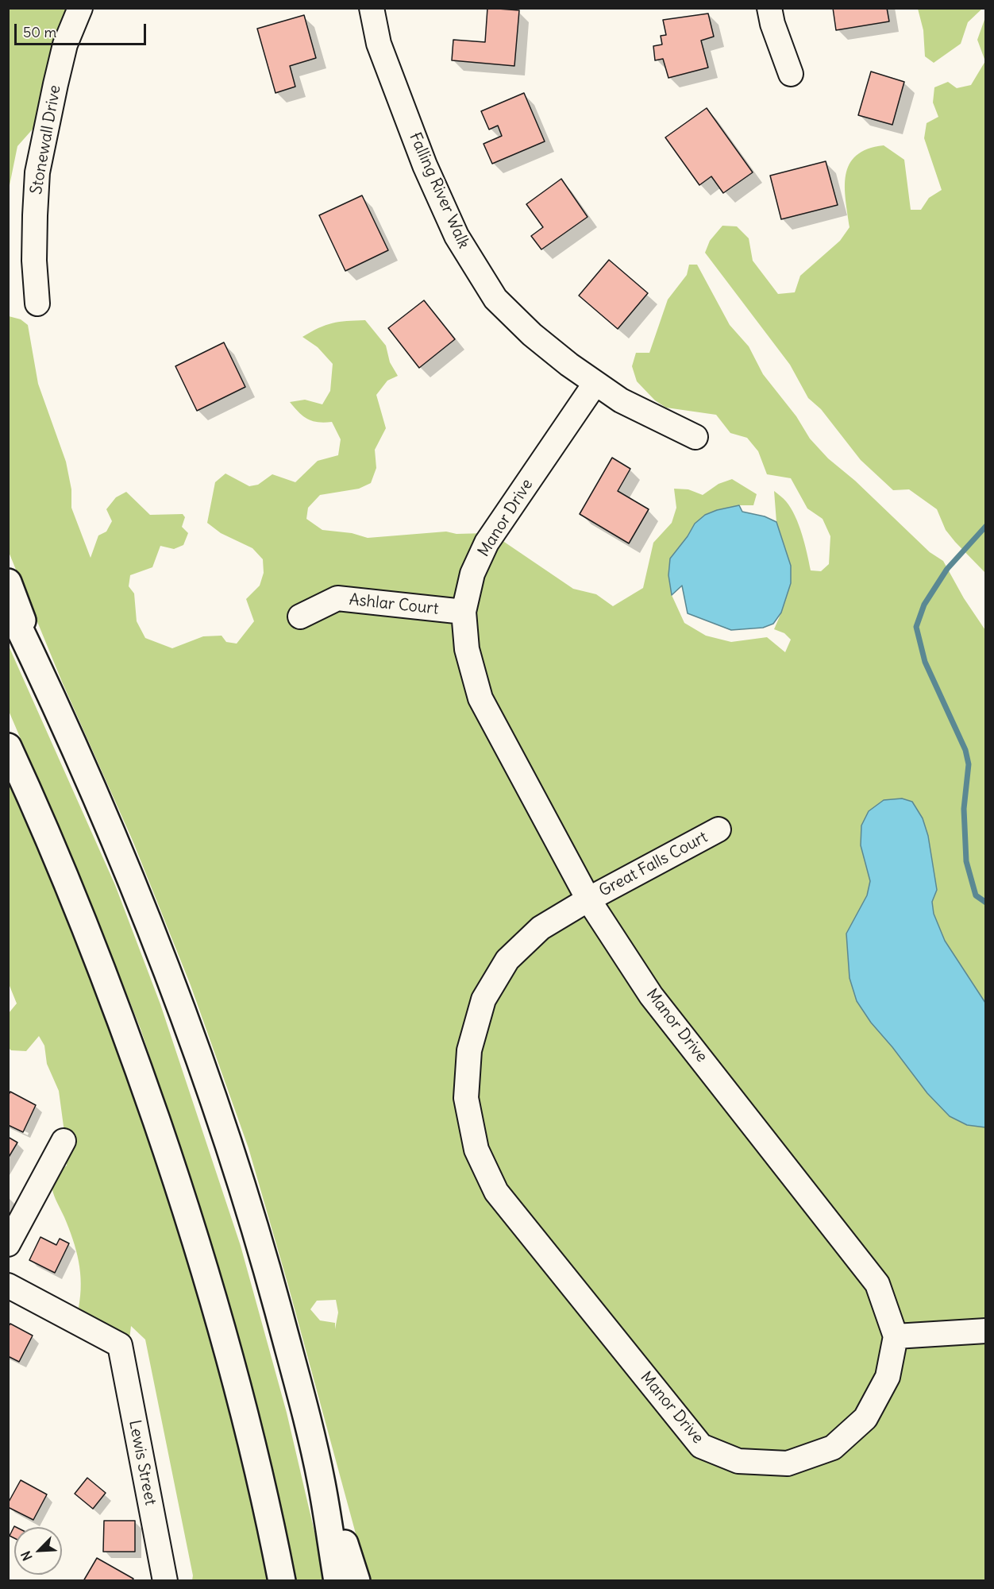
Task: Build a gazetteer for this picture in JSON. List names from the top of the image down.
{
  "streets": {
    "street": [
      "Stonewall Drive",
      "Falling River Walk",
      "Manor Drive",
      "Ashlar Court",
      "Great Falls Court",
      "Lewis Street"
    ]
  },
  "crossings": [
    ["Falling River Walk", "Manor Drive"],
    ["Manor Drive", "Ashlar Court"],
    ["Manor Drive", "Great Falls Court"]
  ],
  "scale_bar": "50 m",
  "north": "bottom left"
}
